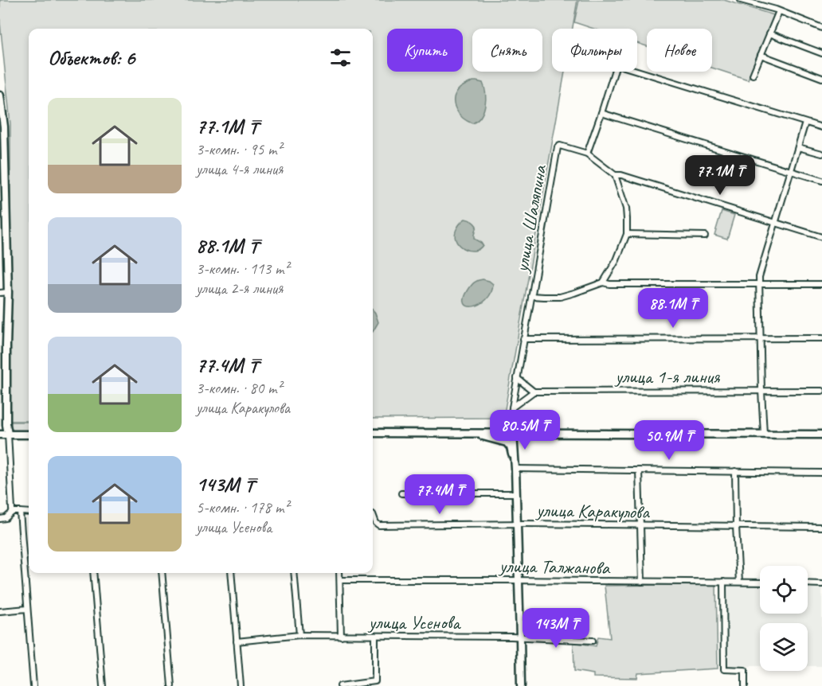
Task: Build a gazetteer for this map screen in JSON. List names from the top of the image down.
{
  "streets": {
    "street": [
      "улица Шаляпина",
      "улица 1-я линия",
      "улица Каракулова",
      "улица Талжанова",
      "улица Усенова"
    ]
  },
  "page": {
    "chip": [
      "Купить",
      "Снять",
      "Фильтры",
      "Новое"
    ],
    "heading": "Объектов: 6",
    "list": [
      {
        "name": "77.1M ₸",
        "note": "3-комн. · 95 m² · улица 4-я линия"
      },
      {
        "name": "88.1M ₸",
        "note": "3-комн. · 113 m² · улица 2-я линия"
      },
      {
        "name": "77.4M ₸",
        "note": "3-комн. · 80 m² · улица Каракулова"
      },
      {
        "name": "143M ₸",
        "note": "5-комн. · 178 m² · улица Усенова"
      }
    ],
    "price": [
      "77.1M ₸",
      "88.1M ₸",
      "80.5M ₸",
      "50.9M ₸",
      "77.4M ₸",
      "143M ₸"
    ]
  }
}
